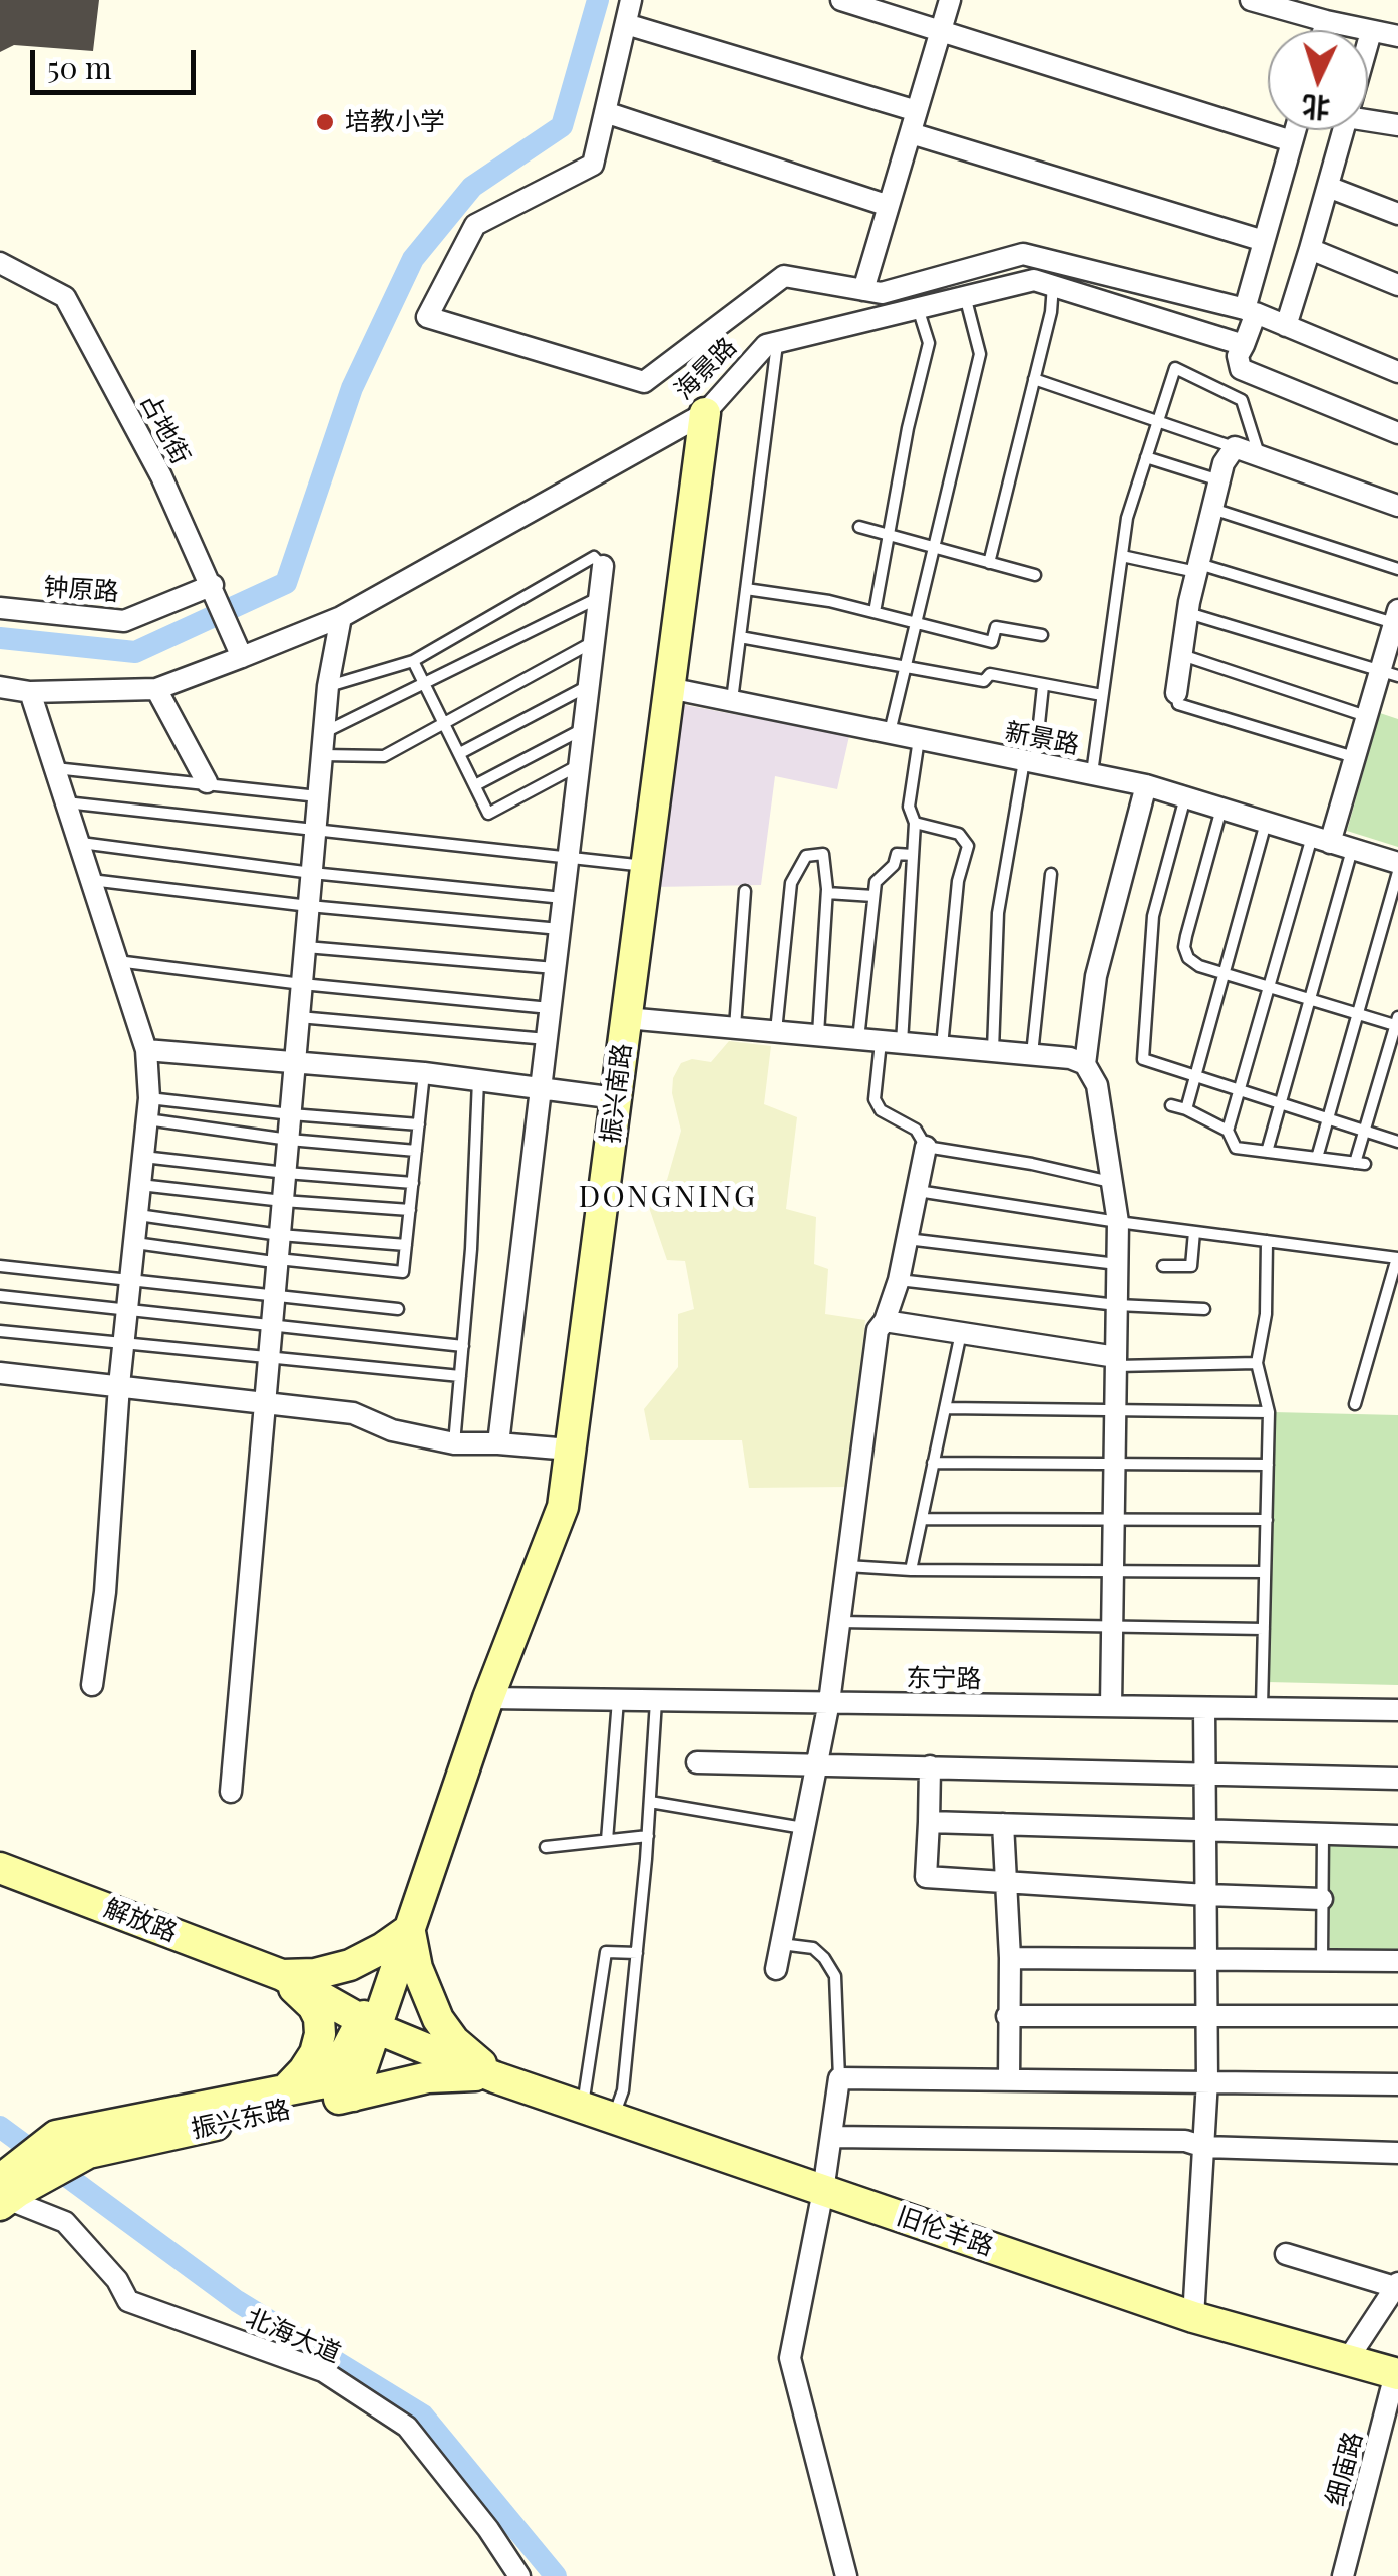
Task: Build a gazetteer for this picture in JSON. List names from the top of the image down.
{
  "streets": {
    "street": [
      "海景路",
      "占地街",
      "钟原路",
      "新景路",
      "振兴南路",
      "东宁路",
      "解放路",
      "振兴东路",
      "旧伦羊路",
      "北海大道",
      "细庙路"
    ]
  },
  "crossings": [
    ["海景路", "占地街"],
    ["海景路", "振兴南路"],
    ["占地街", "钟原路"],
    ["新景路", "振兴南路"],
    ["振兴南路", "东宁路"],
    ["振兴南路", "解放路"],
    ["振兴南路", "振兴东路"],
    ["解放路", "振兴东路"],
    ["解放路", "旧伦羊路"],
    ["振兴东路", "旧伦羊路"],
    ["振兴东路", "北海大道"],
    ["旧伦羊路", "细庙路"]
  ],
  "districts": ["DONGNING"],
  "places": ["培教小学"],
  "scale_bar": "50 m",
  "north": "bottom"
}
